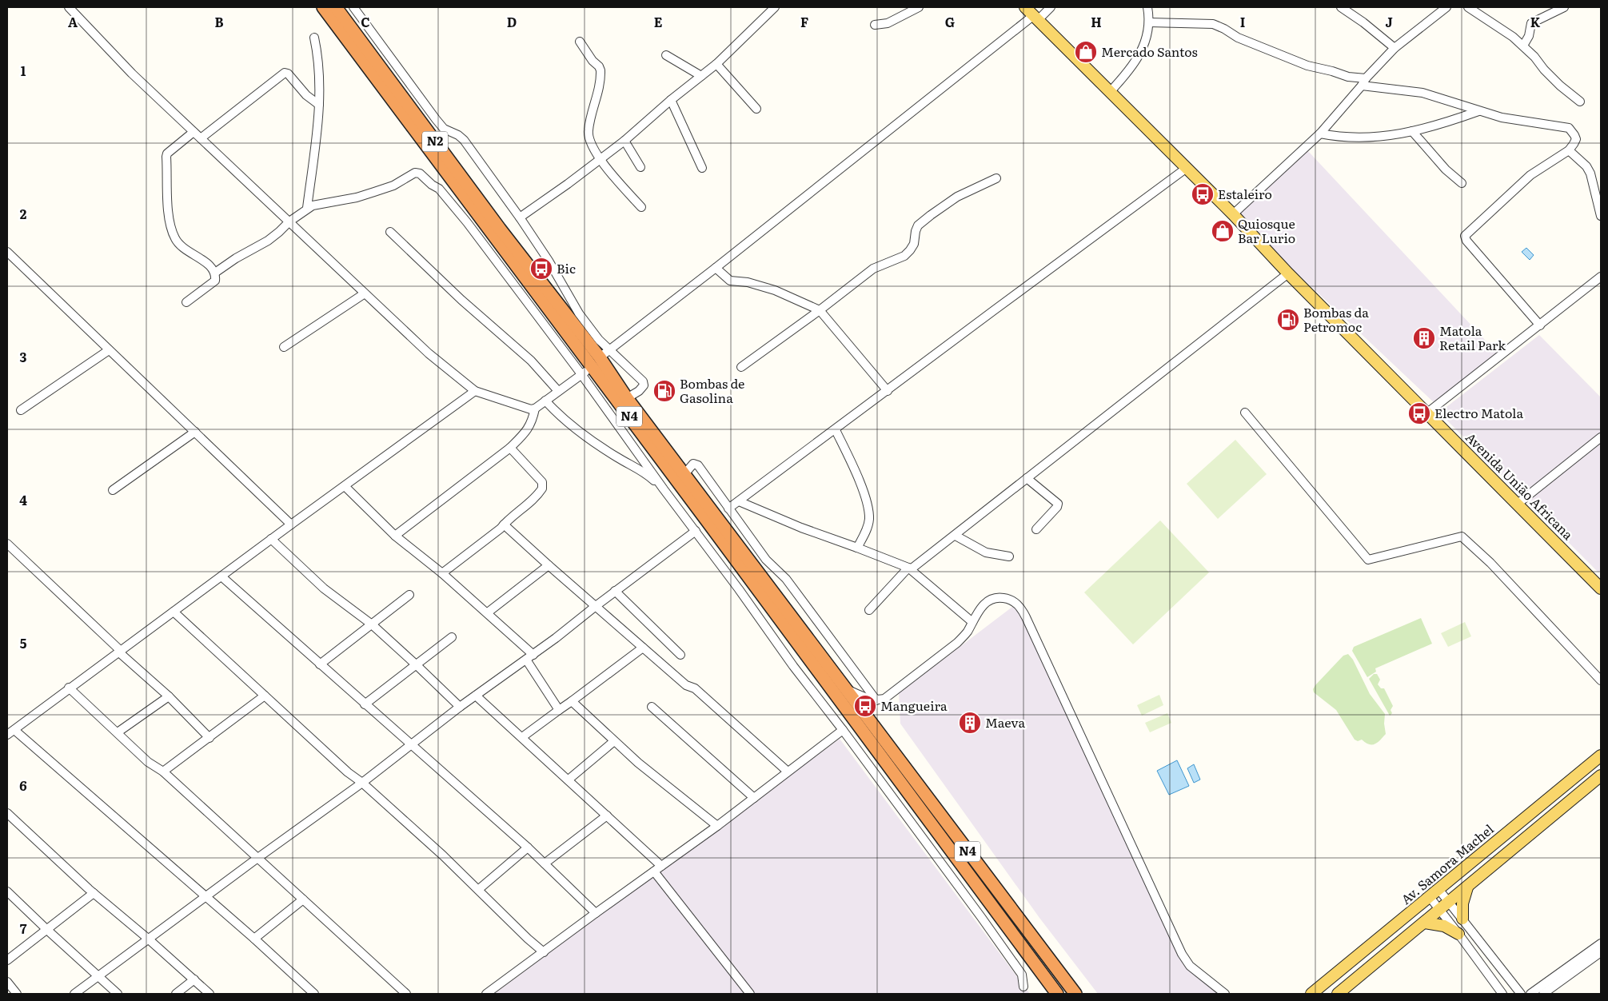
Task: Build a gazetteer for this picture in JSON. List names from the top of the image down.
{
  "streets": {
    "highway": ["N2", "N4"],
    "main road": ["Avenida União Africana", "Av. Samora Machel"]
  },
  "crossings": [
    ["N2", "N4"]
  ],
  "places": {
    "shop": ["Mercado Santos", "Quiosque Bar Lurio"],
    "bus stop": [
      "Estaleiro",
      "Bic",
      "Electro Matola",
      "Mangueira"
    ],
    "fuel station": ["Bombas da Petromoc", "Bombas de Gasolina"],
    "building": ["Matola Retail Park", "Maeva"]
  },
  "grid": {
    "columns": [
      "A",
      "B",
      "C",
      "D",
      "E",
      "F",
      "G",
      "H",
      "I",
      "J",
      "K"
    ],
    "rows": [
      "1",
      "2",
      "3",
      "4",
      "5",
      "6",
      "7"
    ]
  }
}
